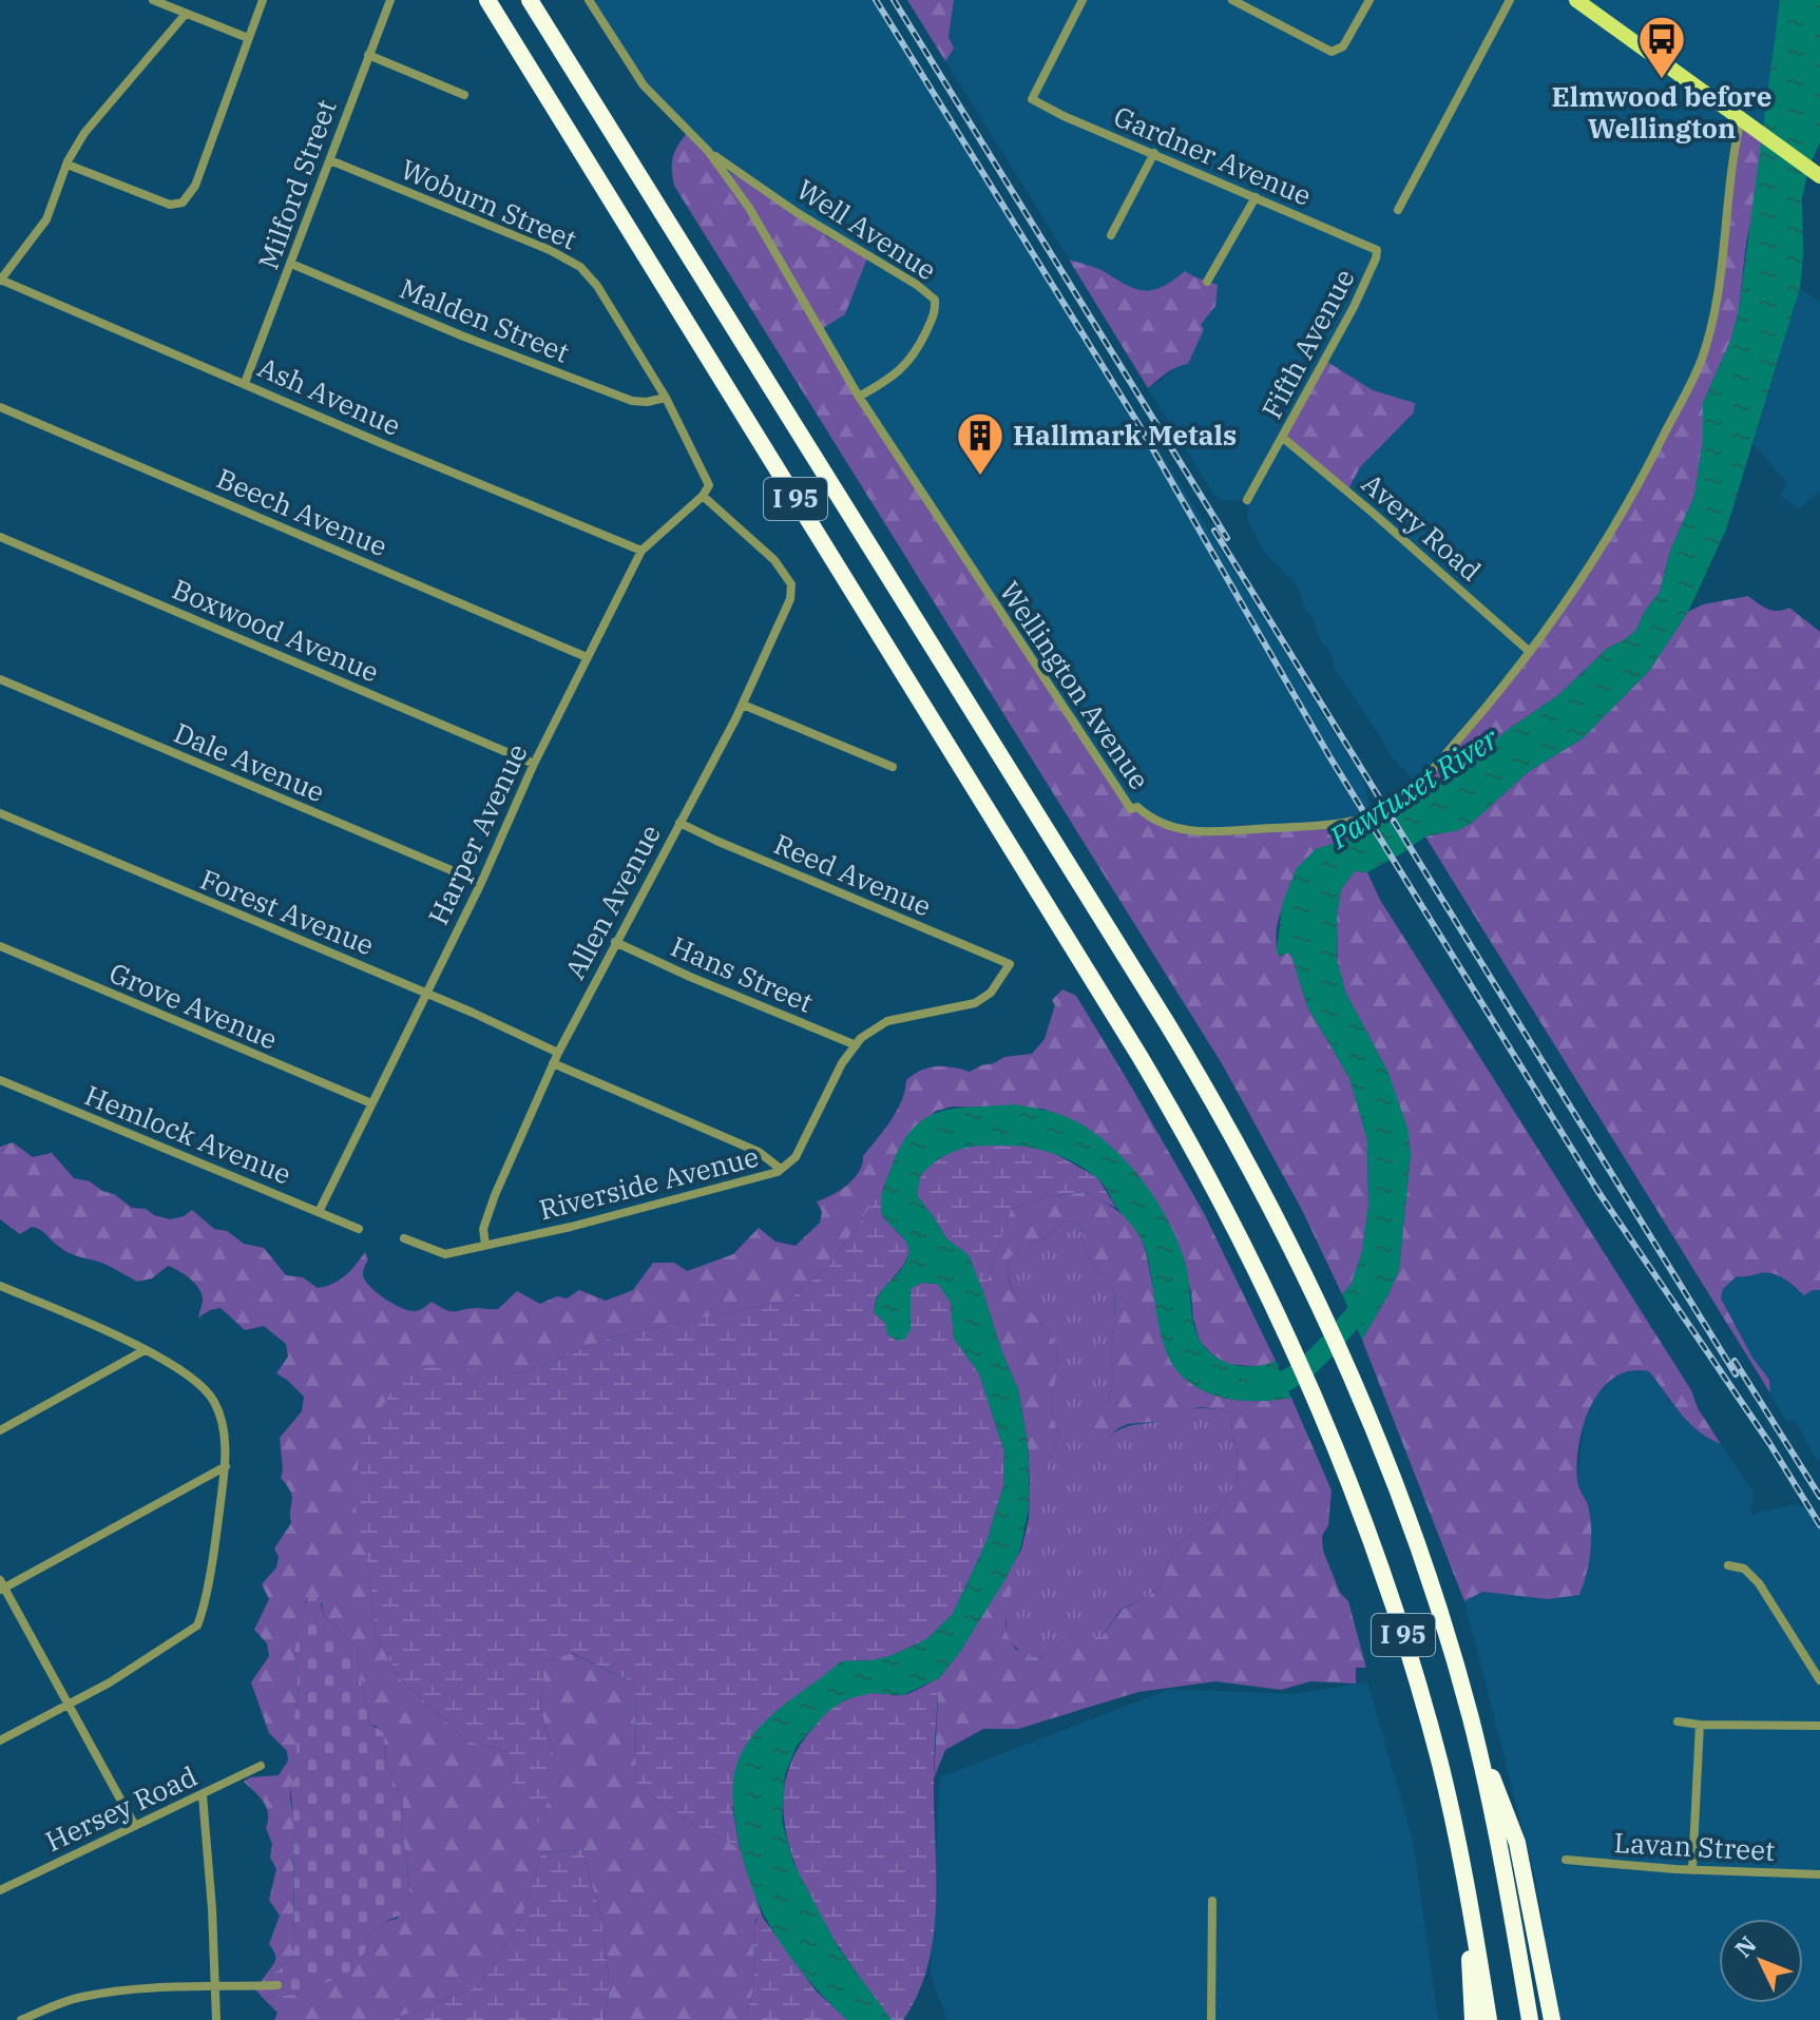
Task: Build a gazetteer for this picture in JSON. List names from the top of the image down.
{
  "streets": {
    "highway": ["I 95"],
    "street": [
      "Gardner Avenue",
      "Milford Street",
      "Woburn Street",
      "Well Avenue",
      "Malden Street",
      "Fifth Avenue",
      "Ash Avenue",
      "Beech Avenue",
      "Avery Road",
      "Boxwood Avenue",
      "Wellington Avenue",
      "Dale Avenue",
      "Harper Avenue",
      "Reed Avenue",
      "Allen Avenue",
      "Forest Avenue",
      "Hans Street",
      "Grove Avenue",
      "Hemlock Avenue",
      "Riverside Avenue",
      "Hersey Road",
      "Lavan Street"
    ]
  },
  "crossings": [
    ["Gardner Avenue", "Fifth Avenue"],
    ["Milford Street", "Woburn Street"],
    ["Milford Street", "Malden Street"],
    ["Milford Street", "Ash Avenue"],
    ["Woburn Street", "Malden Street"],
    ["Well Avenue", "Wellington Avenue"],
    ["Fifth Avenue", "Avery Road"],
    ["Ash Avenue", "Harper Avenue"],
    ["Beech Avenue", "Harper Avenue"],
    ["Avery Road", "Wellington Avenue"],
    ["Boxwood Avenue", "Harper Avenue"],
    ["Dale Avenue", "Harper Avenue"],
    ["Harper Avenue", "Allen Avenue"],
    ["Harper Avenue", "Forest Avenue"],
    ["Harper Avenue", "Grove Avenue"],
    ["Harper Avenue", "Hemlock Avenue"],
    ["Reed Avenue", "Allen Avenue"],
    ["Reed Avenue", "Riverside Avenue"],
    ["Allen Avenue", "Forest Avenue"],
    ["Allen Avenue", "Hans Street"],
    ["Allen Avenue", "Riverside Avenue"],
    ["Hans Street", "Riverside Avenue"]
  ],
  "water": ["Pawtuxet River"],
  "places": {
    "bus stop": ["Elmwood before Wellington"],
    "building": ["Hallmark Metals"]
  },
  "north": "top left"
}
